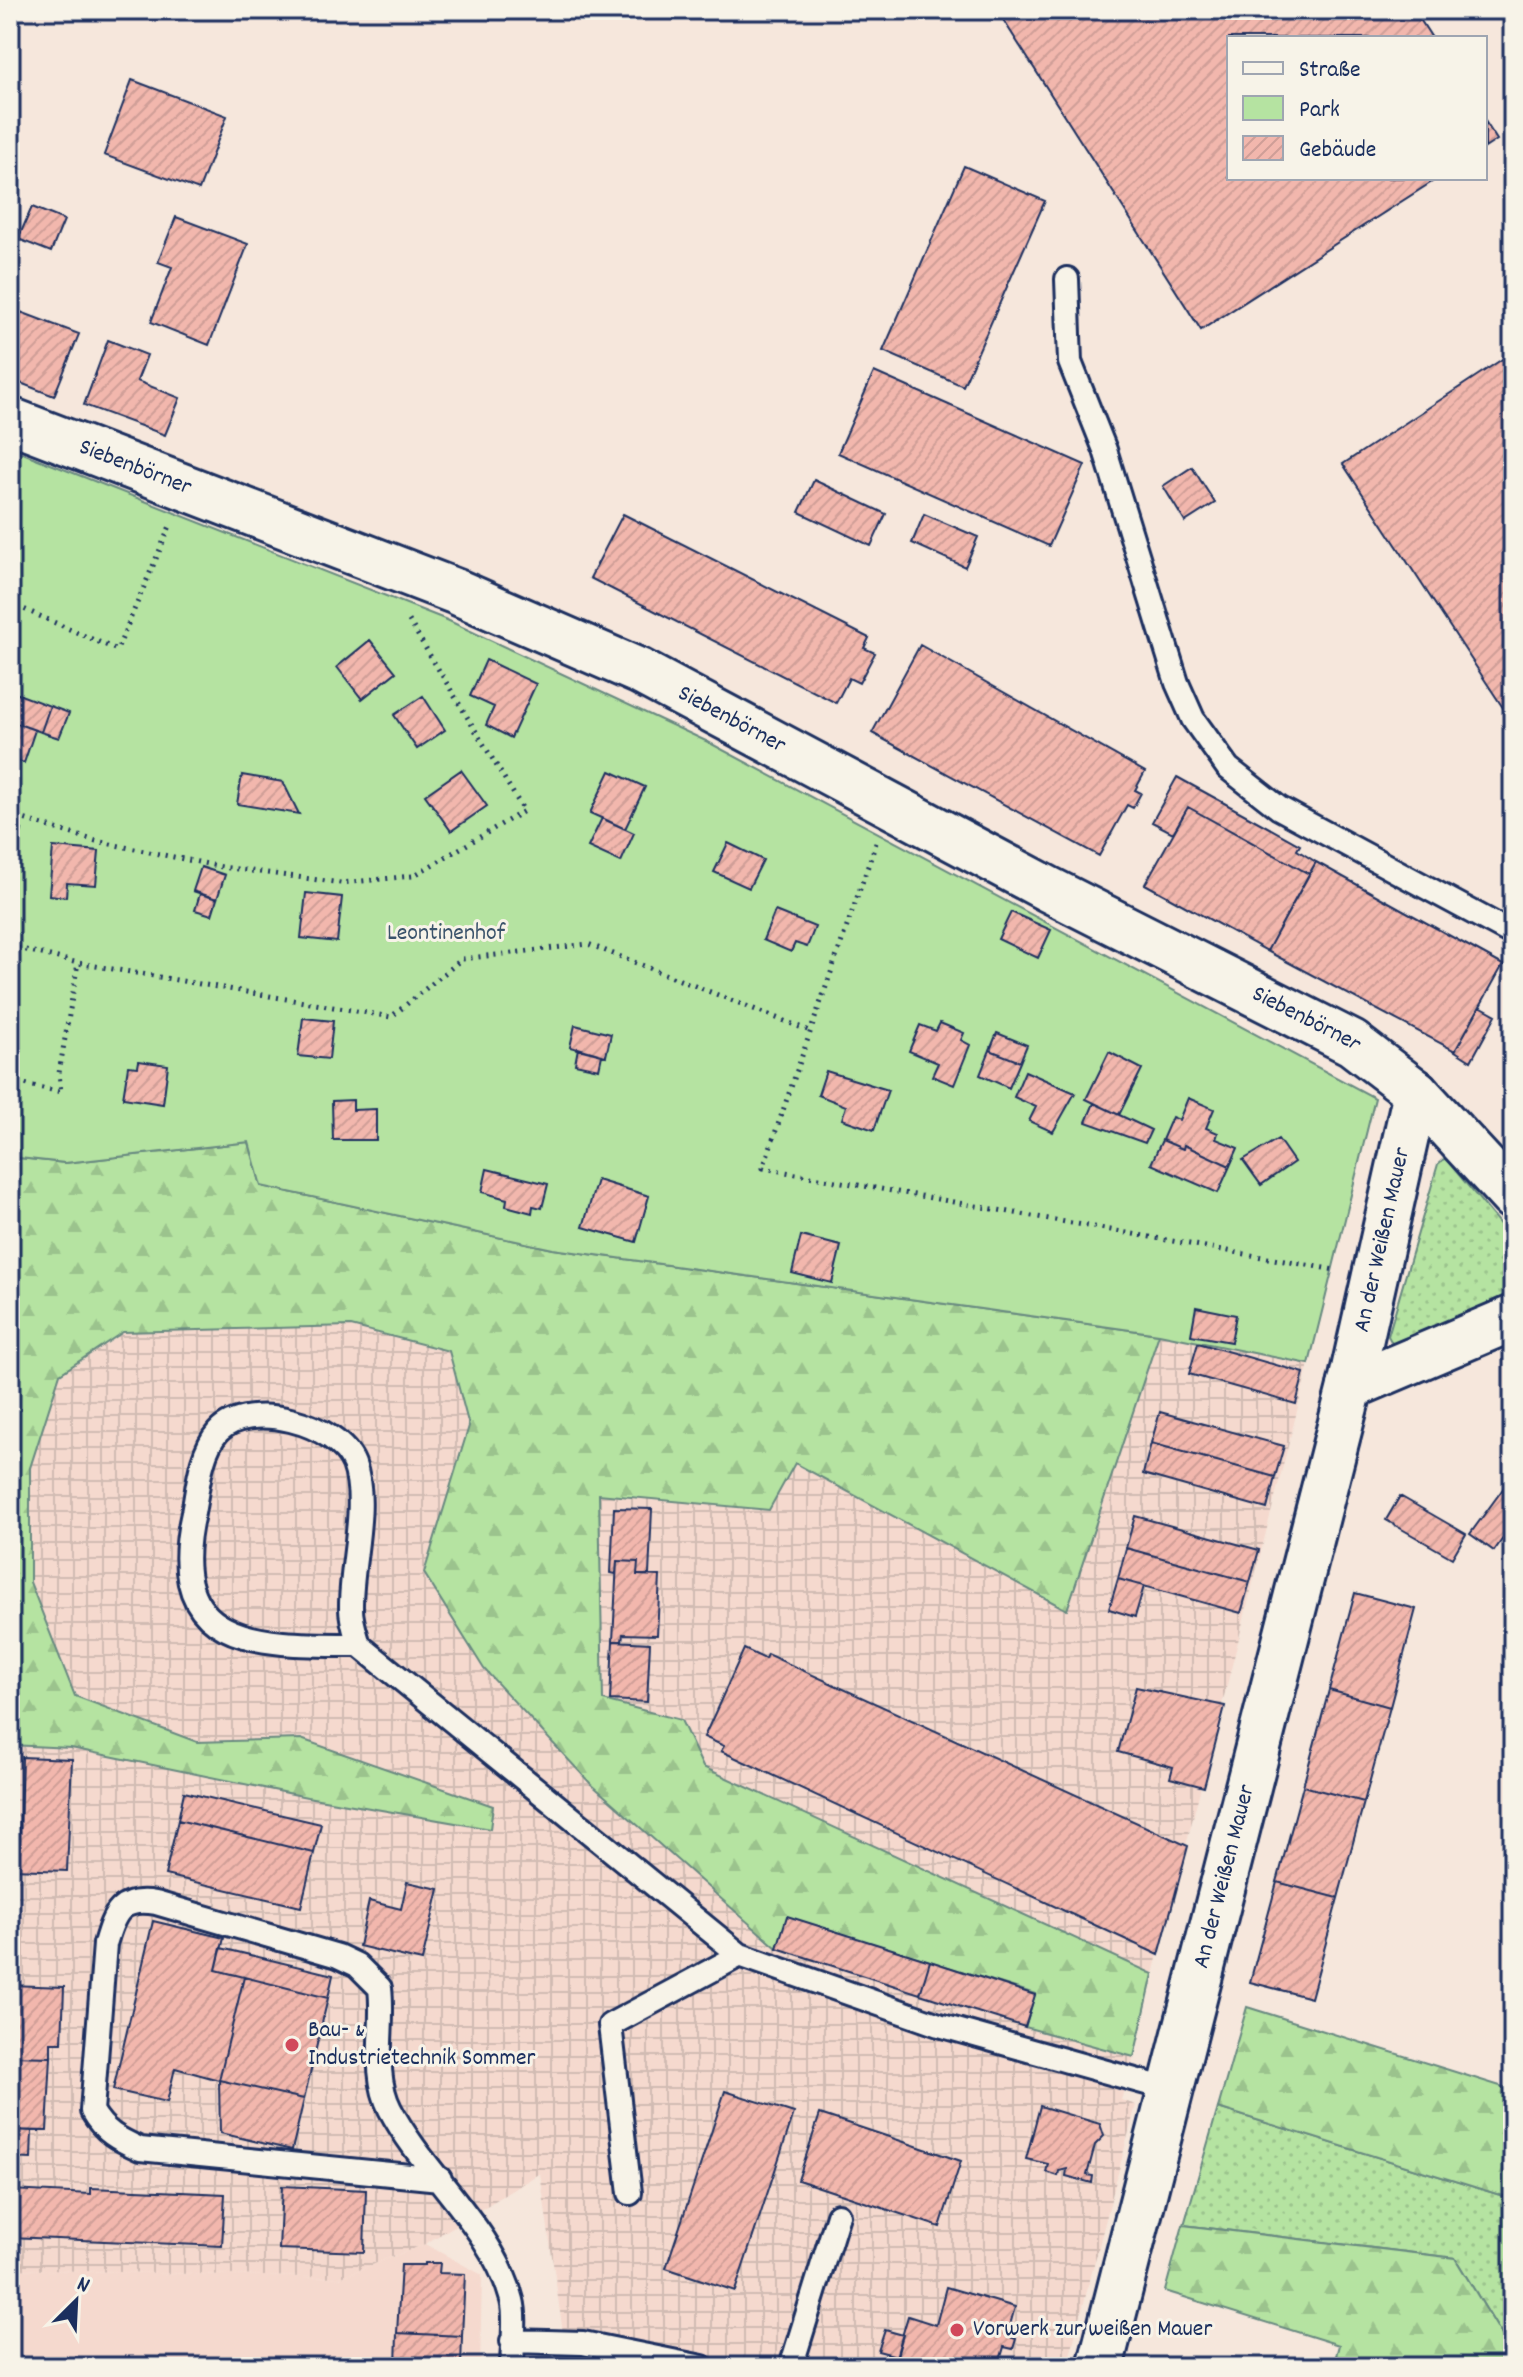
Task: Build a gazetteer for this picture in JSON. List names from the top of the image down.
{
  "streets": {
    "street": ["Siebenbörner", "An der Weißen Mauer"]
  },
  "crossings": [
    ["Siebenbörner", "An der Weißen Mauer"]
  ],
  "parks": ["Leontinenhof"],
  "places": ["Bau- & Industrietechnik Sommer", "Vorwerk zur weißen Mauer"],
  "legend": ["Straße", "Park", "Gebäude"],
  "north": "top right"
}
